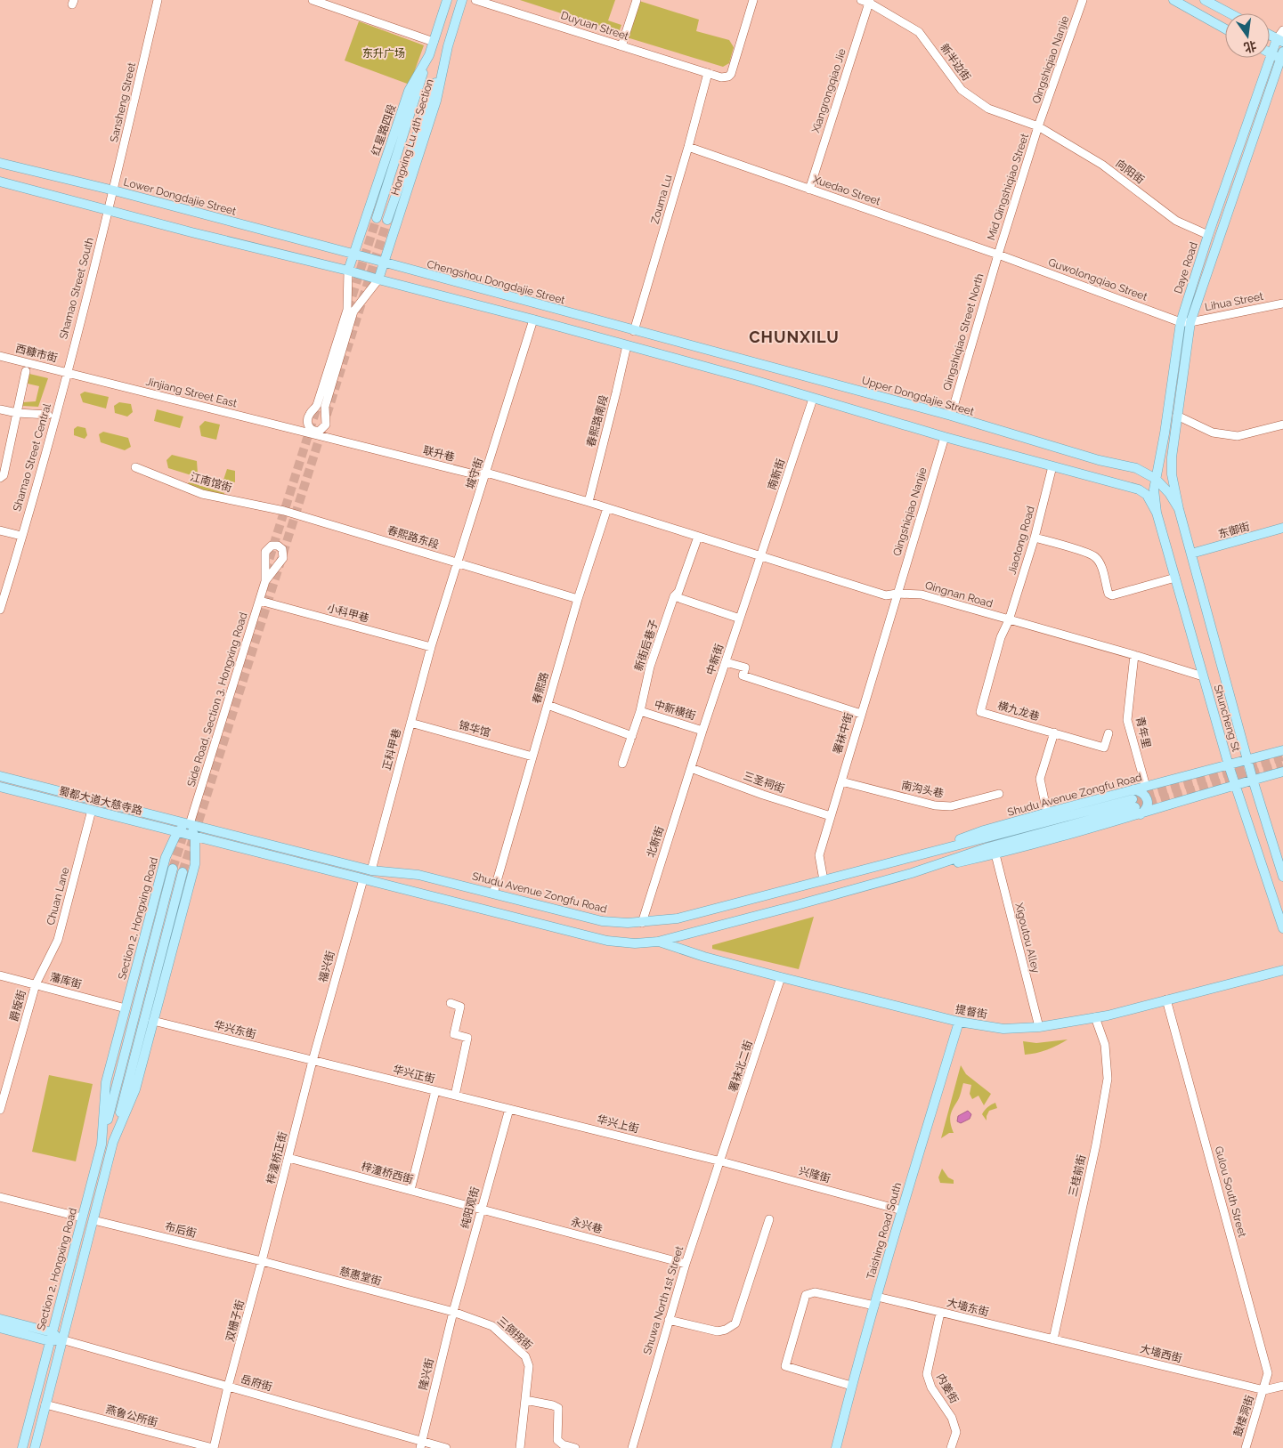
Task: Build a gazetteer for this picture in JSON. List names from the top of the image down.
{
  "streets": {
    "main road": [
      "红星路四段",
      "Hongxing Lu 4th Section",
      "Lower Dongdajie Street",
      "Daye Road",
      "Chengshou Dongdajie Street",
      "Upper Dongdajie Street",
      "东御街",
      "Shuncheng St",
      "Shudu Avenue Zongfu Road",
      "蜀都大道大慈寺路",
      "Section 2, Hongxing Road",
      "提督街",
      "Taishing Road South"
    ],
    "street": [
      "Duyuan Street",
      "Qingshiqiao Nanjie",
      "新半边街",
      "Xiangrongqiao Jie",
      "Sansheng Street",
      "向阳街",
      "Mid Qingshiqiao Street",
      "Xuedao Street",
      "Zouma Lu",
      "Guwolongqiao Street",
      "Shamao Street South",
      "Lihua Street",
      "Qingshiqiao Street North",
      "西糠市街",
      "Jinjiang Street East",
      "春熙路南段",
      "联升巷",
      "Shamao Street Central",
      "城守街",
      "南新街",
      "江南馆街",
      "春熙路东段",
      "Jiaotong Road",
      "Qingnan Road",
      "小科甲巷",
      "新街后巷子",
      "中新街",
      "春熙路",
      "Side Road, Section 3, Hongxing Road",
      "中新横街",
      "横九龙巷",
      "锦华馆",
      "青年里",
      "署袜中街",
      "正科甲巷",
      "三圣祠街",
      "南沟头巷",
      "北新街",
      "Chuan Lane",
      "Xigoutou Alley",
      "福兴街",
      "藩库街",
      "爵版街",
      "华兴东街",
      "署袜北二街",
      "华兴正街",
      "华兴上街",
      "梓潼桥正街",
      "梓潼桥西街",
      "兴隆街",
      "三桂前街",
      "Gulou South Street",
      "纯阳观街",
      "永兴巷",
      "布后街",
      "慈惠堂街",
      "Shuwa North 1st Street",
      "大墙东街",
      "双栅子街",
      "三倒拐街",
      "大墙西街",
      "隆兴街",
      "岳府街",
      "内姜街",
      "燕鲁公所街",
      "鼓楼洞街"
    ]
  },
  "crossings": [
    ["Duyuan Street", "Zouma Lu"],
    ["Qingshiqiao Nanjie", "新半边街"],
    ["Qingshiqiao Nanjie", "向阳街"],
    ["Qingshiqiao Nanjie", "Mid Qingshiqiao Street"],
    ["Qingshiqiao Nanjie", "Qingnan Road"],
    ["Qingshiqiao Nanjie", "署袜中街"],
    ["新半边街", "Xiangrongqiao Jie"],
    ["新半边街", "向阳街"],
    ["新半边街", "Mid Qingshiqiao Street"],
    ["Xiangrongqiao Jie", "Xuedao Street"],
    ["Sansheng Street", "Lower Dongdajie Street"],
    ["Sansheng Street", "Shamao Street South"],
    ["红星路四段", "Lower Dongdajie Street"],
    ["红星路四段", "Chengshou Dongdajie Street"],
    ["Hongxing Lu 4th Section", "Chengshou Dongdajie Street"],
    ["向阳街", "Mid Qingshiqiao Street"],
    ["向阳街", "Daye Road"],
    ["Mid Qingshiqiao Street", "Xuedao Street"],
    ["Mid Qingshiqiao Street", "Guwolongqiao Street"],
    ["Mid Qingshiqiao Street", "Qingshiqiao Street North"],
    ["Xuedao Street", "Zouma Lu"],
    ["Xuedao Street", "Guwolongqiao Street"],
    ["Xuedao Street", "Qingshiqiao Street North"],
    ["Lower Dongdajie Street", "Chengshou Dongdajie Street"],
    ["Zouma Lu", "Chengshou Dongdajie Street"],
    ["Zouma Lu", "Upper Dongdajie Street"],
    ["Daye Road", "Guwolongqiao Street"],
    ["Daye Road", "Lihua Street"],
    ["Daye Road", "Upper Dongdajie Street"],
    ["Daye Road", "Shuncheng St"],
    ["Guwolongqiao Street", "Lihua Street"],
    ["Guwolongqiao Street", "Qingshiqiao Street North"],
    ["Chengshou Dongdajie Street", "Upper Dongdajie Street"],
    ["Shamao Street South", "西糠市街"],
    ["Shamao Street South", "Jinjiang Street East"],
    ["Shamao Street South", "Shamao Street Central"],
    ["Qingshiqiao Street North", "Upper Dongdajie Street"],
    ["西糠市街", "Jinjiang Street East"],
    ["西糠市街", "Shamao Street Central"],
    ["Jinjiang Street East", "联升巷"],
    ["Jinjiang Street East", "Shamao Street Central"],
    ["Upper Dongdajie Street", "Shuncheng St"],
    ["春熙路南段", "联升巷"],
    ["联升巷", "城守街"],
    ["城守街", "春熙路东段"],
    ["城守街", "正科甲巷"],
    ["南新街", "Qingnan Road"],
    ["南新街", "中新街"],
    ["江南馆街", "春熙路东段"],
    ["东御街", "Shuncheng St"],
    ["春熙路东段", "春熙路"],
    ["Jiaotong Road", "Qingnan Road"],
    ["Jiaotong Road", "横九龙巷"],
    ["Qingnan Road", "新街后巷子"],
    ["Qingnan Road", "中新街"],
    ["Qingnan Road", "春熙路"],
    ["Qingnan Road", "横九龙巷"],
    ["Qingnan Road", "Shuncheng St"],
    ["Qingnan Road", "青年里"],
    ["Qingnan Road", "署袜中街"],
    ["小科甲巷", "Side Road, Section 3, Hongxing Road"],
    ["小科甲巷", "正科甲巷"],
    ["新街后巷子", "中新横街"],
    ["中新街", "中新横街"],
    ["中新街", "三圣祠街"],
    ["中新街", "北新街"],
    ["春熙路", "锦华馆"],
    ["春熙路", "Shudu Avenue Zongfu Road"],
    ["Side Road, Section 3, Hongxing Road", "Shudu Avenue Zongfu Road"],
    ["Side Road, Section 3, Hongxing Road", "蜀都大道大慈寺路"],
    ["Side Road, Section 3, Hongxing Road", "Section 2, Hongxing Road"],
    ["Shuncheng St", "Shudu Avenue Zongfu Road"],
    ["锦华馆", "正科甲巷"],
    ["青年里", "Shudu Avenue Zongfu Road"],
    ["署袜中街", "三圣祠街"],
    ["署袜中街", "南沟头巷"],
    ["署袜中街", "Shudu Avenue Zongfu Road"],
    ["正科甲巷", "Shudu Avenue Zongfu Road"],
    ["三圣祠街", "北新街"],
    ["Shudu Avenue Zongfu Road", "蜀都大道大慈寺路"],
    ["Shudu Avenue Zongfu Road", "北新街"],
    ["Shudu Avenue Zongfu Road", "Section 2, Hongxing Road"],
    ["Shudu Avenue Zongfu Road", "Xigoutou Alley"],
    ["Shudu Avenue Zongfu Road", "福兴街"],
    ["Shudu Avenue Zongfu Road", "提督街"],
    ["蜀都大道大慈寺路", "Chuan Lane"],
    ["蜀都大道大慈寺路", "Section 2, Hongxing Road"],
    ["Chuan Lane", "藩库街"],
    ["Chuan Lane", "爵版街"],
    ["Section 2, Hongxing Road", "藩库街"],
    ["Section 2, Hongxing Road", "华兴东街"],
    ["Section 2, Hongxing Road", "布后街"],
    ["Section 2, Hongxing Road", "岳府街"],
    ["Section 2, Hongxing Road", "燕鲁公所街"],
    ["Xigoutou Alley", "提督街"],
    ["福兴街", "华兴东街"],
    ["福兴街", "华兴正街"],
    ["福兴街", "梓潼桥正街"],
    ["藩库街", "爵版街"],
    ["提督街", "署袜北二街"],
    ["提督街", "三桂前街"],
    ["提督街", "Gulou South Street"],
    ["提督街", "Taishing Road South"],
    ["华兴东街", "华兴正街"],
    ["华兴东街", "梓潼桥正街"],
    ["署袜北二街", "华兴上街"],
    ["署袜北二街", "兴隆街"],
    ["署袜北二街", "Shuwa North 1st Street"],
    ["华兴正街", "华兴上街"],
    ["华兴正街", "梓潼桥正街"],
    ["华兴正街", "纯阳观街"],
    ["华兴上街", "兴隆街"],
    ["华兴上街", "纯阳观街"],
    ["华兴上街", "Shuwa North 1st Street"],
    ["梓潼桥正街", "梓潼桥西街"],
    ["梓潼桥正街", "布后街"],
    ["梓潼桥正街", "慈惠堂街"],
    ["梓潼桥正街", "双栅子街"],
    ["梓潼桥西街", "纯阳观街"],
    ["梓潼桥西街", "永兴巷"],
    ["兴隆街", "Taishing Road South"],
    ["兴隆街", "Shuwa North 1st Street"],
    ["三桂前街", "大墙东街"],
    ["三桂前街", "大墙西街"],
    ["Gulou South Street", "大墙西街"],
    ["Gulou South Street", "鼓楼洞街"],
    ["纯阳观街", "永兴巷"],
    ["纯阳观街", "慈惠堂街"],
    ["纯阳观街", "三倒拐街"],
    ["纯阳观街", "隆兴街"],
    ["永兴巷", "Shuwa North 1st Street"],
    ["布后街", "慈惠堂街"],
    ["布后街", "双栅子街"],
    ["Taishing Road South", "大墙东街"],
    ["慈惠堂街", "双栅子街"],
    ["慈惠堂街", "三倒拐街"],
    ["慈惠堂街", "隆兴街"],
    ["大墙东街", "大墙西街"],
    ["大墙东街", "内姜街"],
    ["双栅子街", "岳府街"],
    ["双栅子街", "燕鲁公所街"],
    ["三倒拐街", "隆兴街"],
    ["大墙西街", "鼓楼洞街"],
    ["隆兴街", "岳府街"]
  ],
  "districts": ["CHUNXILU"],
  "parks": ["东升广场"],
  "north": "bottom"
}
